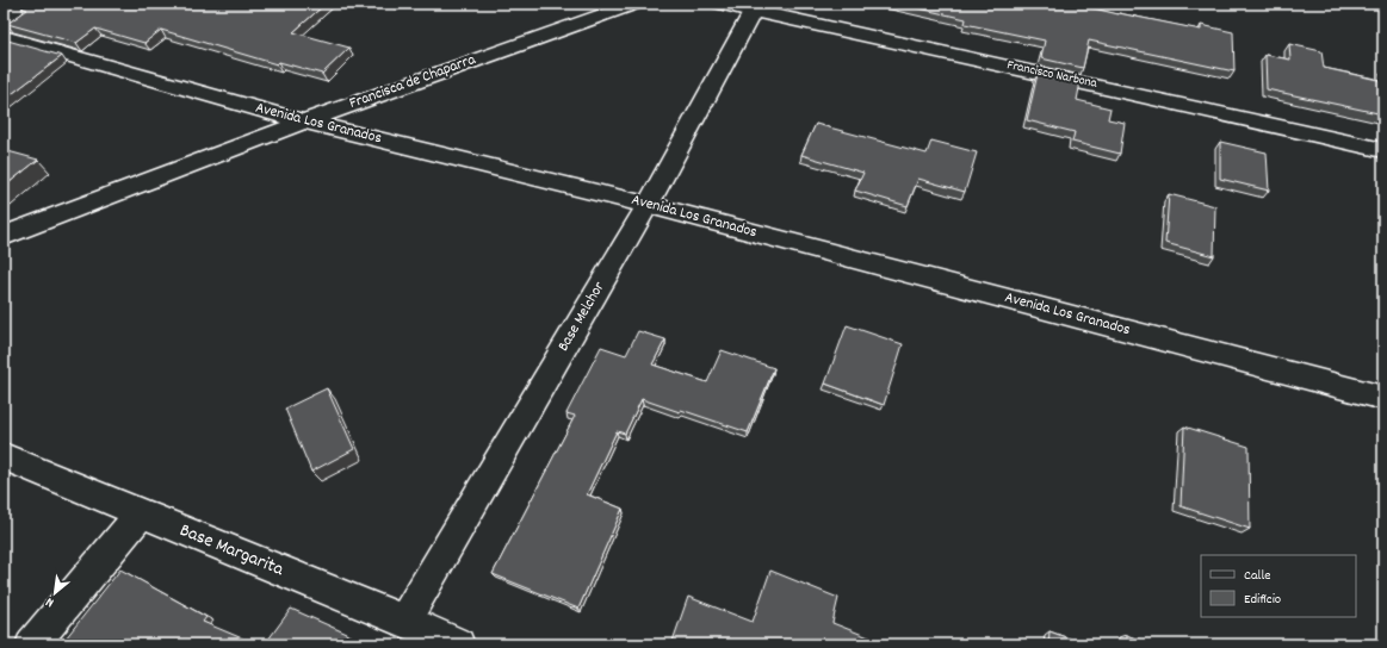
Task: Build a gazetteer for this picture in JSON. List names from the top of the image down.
{
  "streets": {
    "street": [
      "Francisco Narbona",
      "Francisca de Chaparra",
      "Avenida Los Granados",
      "Base Melchor",
      "Base Margarita"
    ]
  },
  "crossings": [
    ["Francisco Narbona", "Base Melchor"],
    ["Francisca de Chaparra", "Avenida Los Granados"],
    ["Avenida Los Granados", "Base Melchor"],
    ["Base Melchor", "Base Margarita"]
  ],
  "legend": ["Calle", "Edificio"],
  "north": "bottom left"
}
